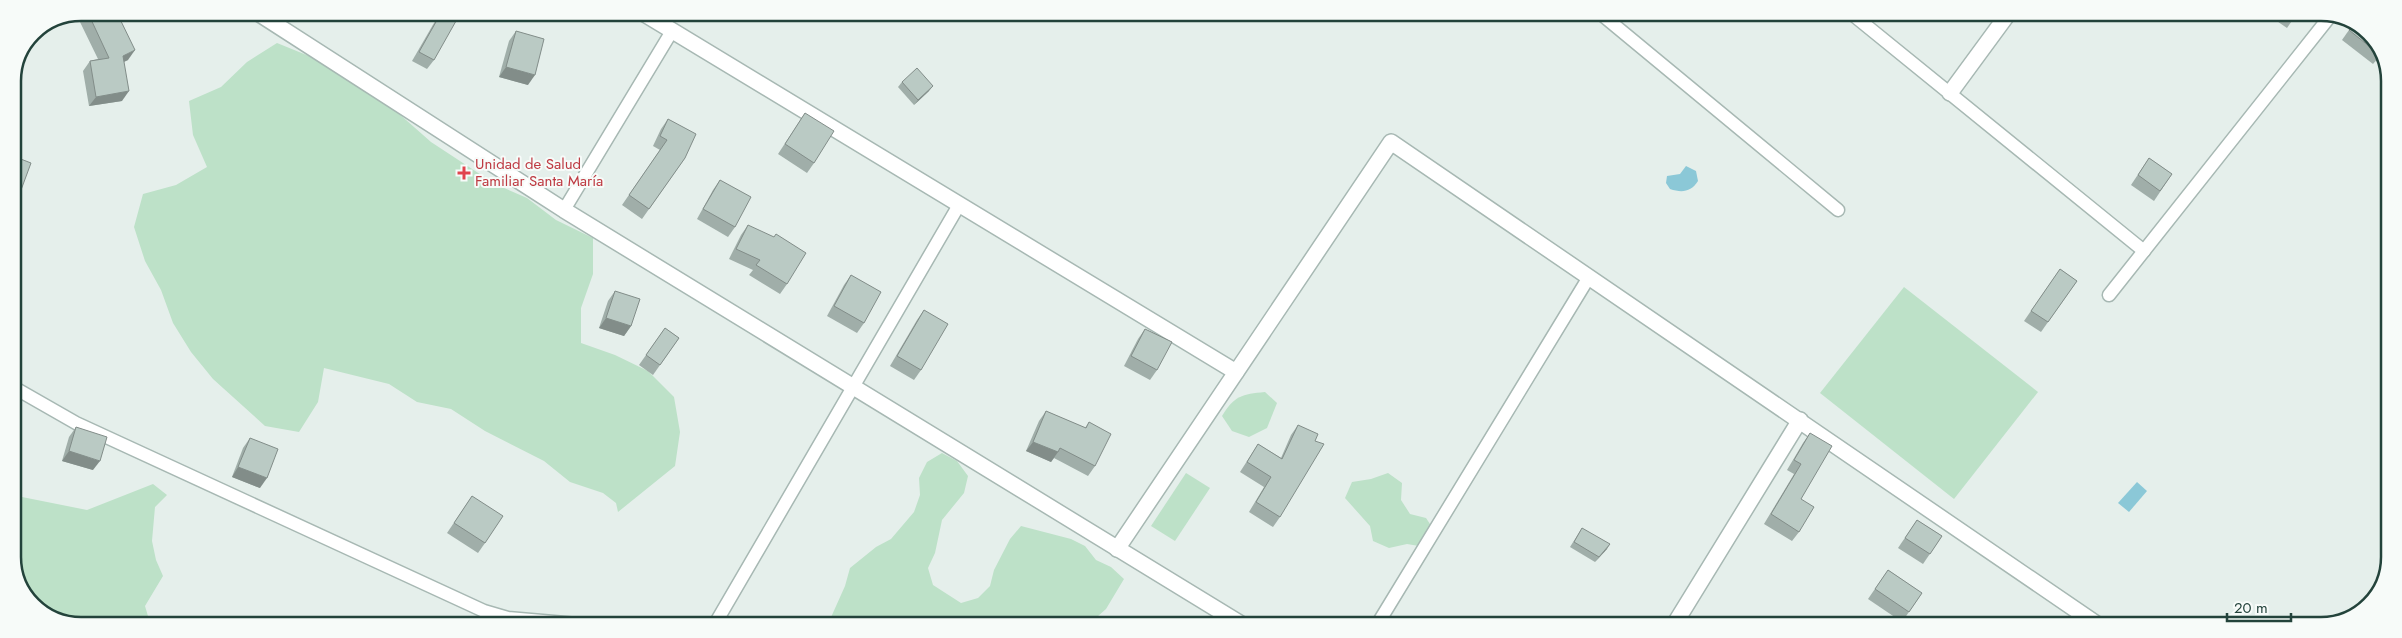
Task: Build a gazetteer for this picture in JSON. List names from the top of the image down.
{
  "places": {
    "health": ["Unidad de Salud Familiar Santa María"]
  },
  "scale_bar": "20 m"
}
